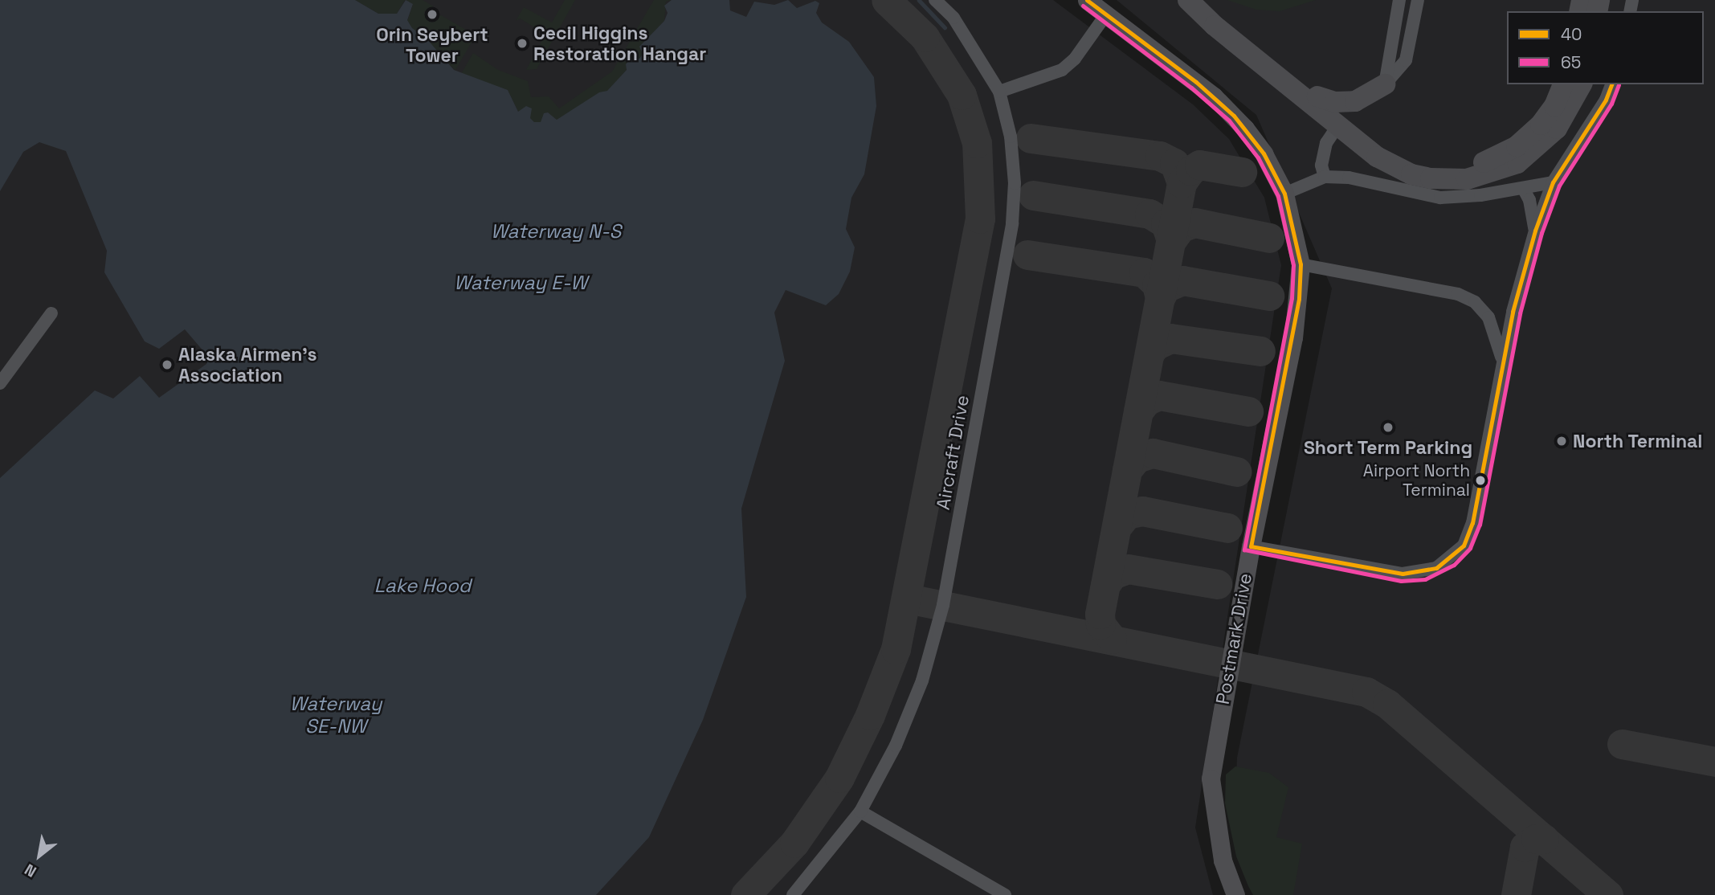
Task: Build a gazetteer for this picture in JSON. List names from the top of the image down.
{
  "streets": {
    "street": ["Aircraft Drive", "Postmark Drive"]
  },
  "water": [
    "Waterway N-S",
    "Waterway E-W",
    "Lake Hood",
    "Waterway SE-NW"
  ],
  "places": [
    "Orin Seybert Tower",
    "Cecil Higgins Restoration Hangar",
    "Alaska Airmen's Association",
    "Short Term Parking",
    "North Terminal",
    "Airport North Terminal"
  ],
  "lines": ["transit line 40", "transit line 65"],
  "legend": ["40", "65"],
  "north": "bottom left"
}
